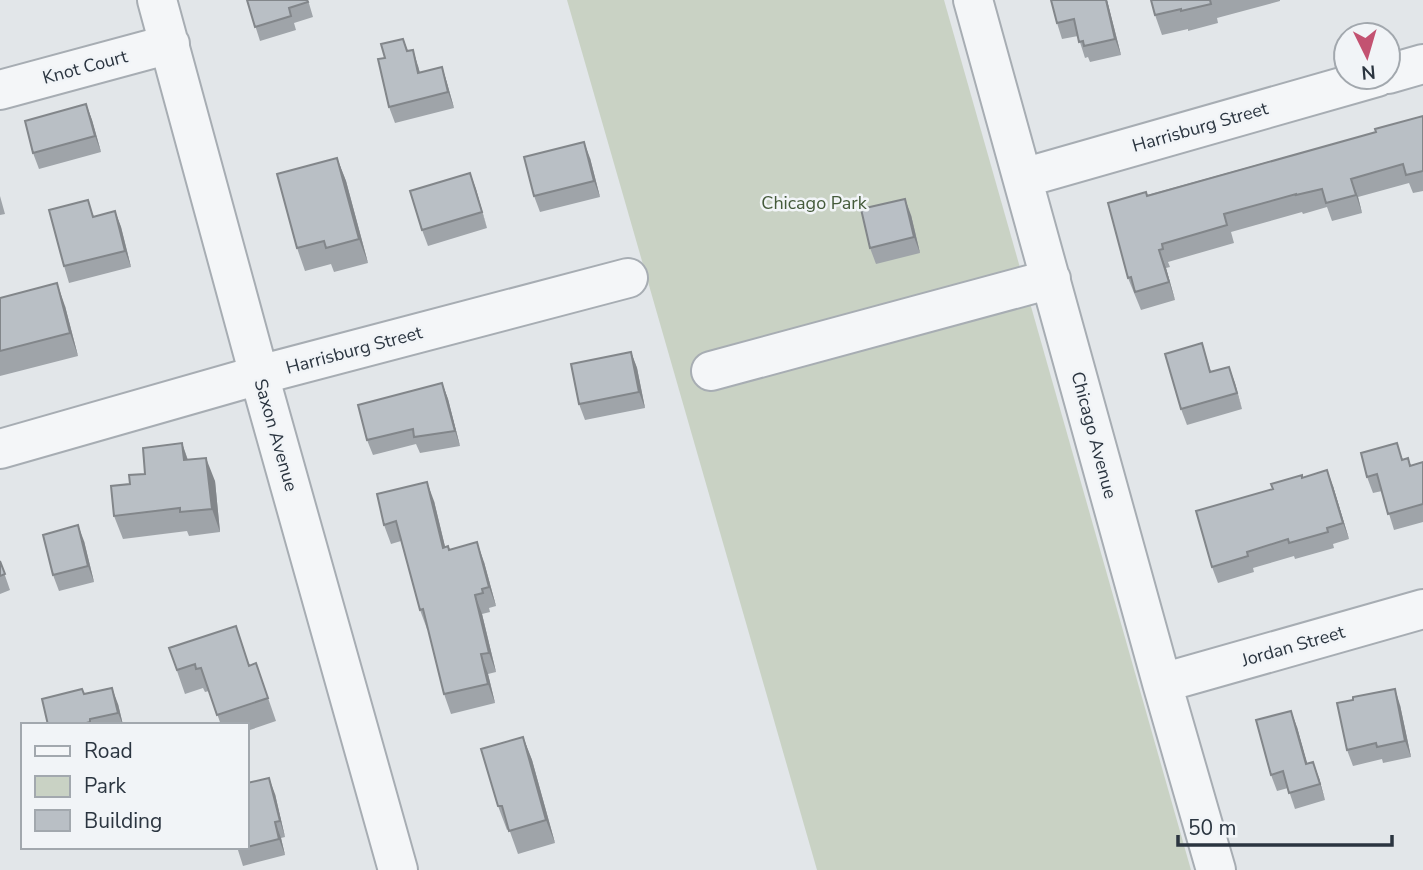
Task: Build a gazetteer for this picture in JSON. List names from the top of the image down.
{
  "streets": {
    "street": [
      "Knot Court",
      "Harrisburg Street",
      "Saxon Avenue",
      "Chicago Avenue",
      "Jordan Street"
    ]
  },
  "crossings": [
    ["Knot Court", "Saxon Avenue"],
    ["Harrisburg Street", "Saxon Avenue"],
    ["Harrisburg Street", "Chicago Avenue"],
    ["Chicago Avenue", "Jordan Street"]
  ],
  "parks": ["Chicago Park"],
  "legend": ["Road", "Park", "Building"],
  "scale_bar": "50 m",
  "north": "bottom"
}
